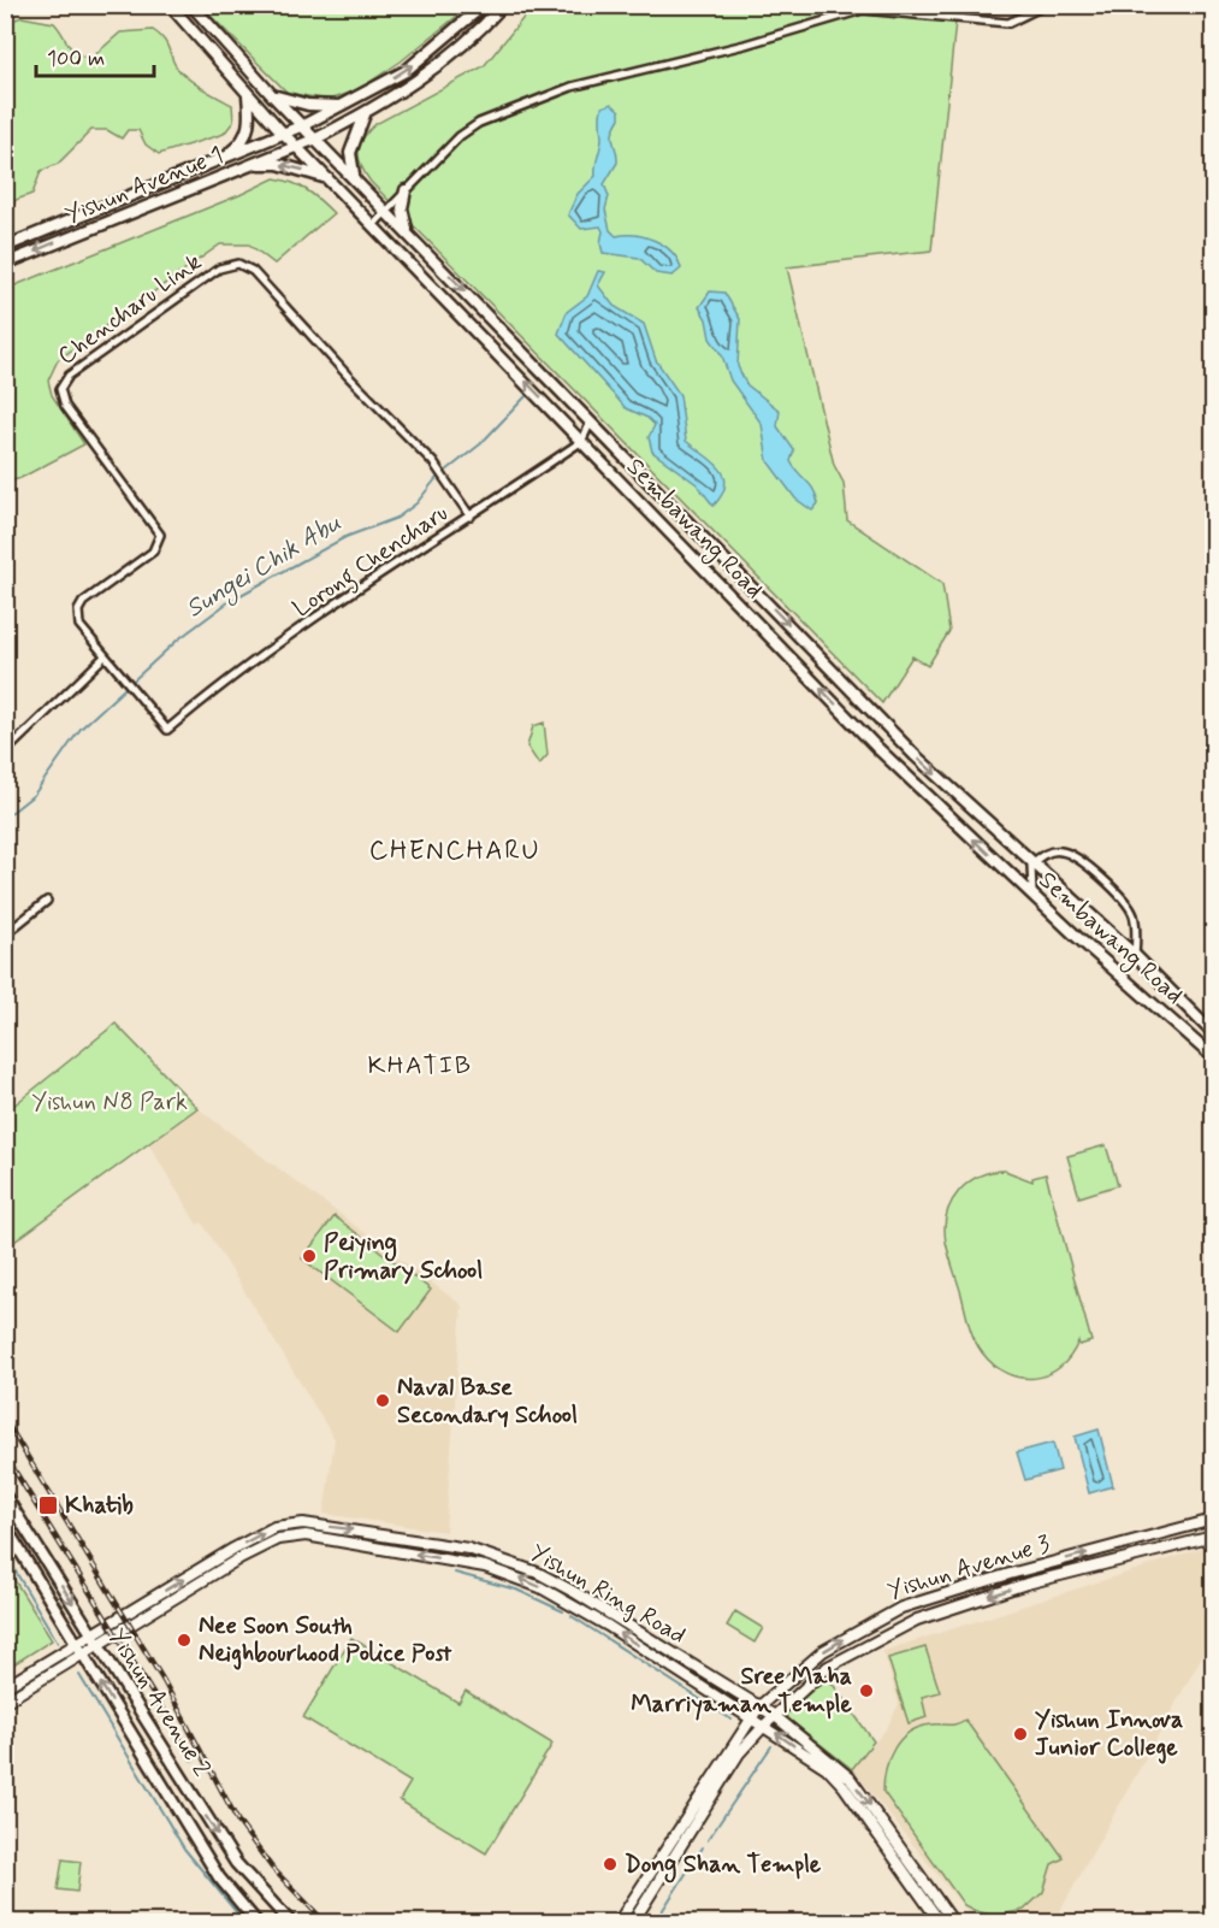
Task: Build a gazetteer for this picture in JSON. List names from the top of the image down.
{
  "streets": {
    "main road": [
      "Yishun Avenue 1",
      "Sembawang Road",
      "Yishun Avenue 3",
      "Yishun Ring Road",
      "Yishun Avenue 2"
    ],
    "street": ["Chencharu Link", "Lorong Chencharu"]
  },
  "crossings": [
    ["Yishun Avenue 1", "Sembawang Road"],
    ["Chencharu Link", "Lorong Chencharu"],
    ["Sembawang Road", "Lorong Chencharu"],
    ["Yishun Avenue 3", "Yishun Ring Road"],
    ["Yishun Ring Road", "Yishun Avenue 2"]
  ],
  "districts": ["CHENCHARU", "KHATIB"],
  "water": ["Sungei Chik Abu"],
  "parks": ["Yishun N8 Park"],
  "places": {
    "other": [
      "Peiying Primary School",
      "Naval Base Secondary School",
      "Nee Soon South Neighbourhood Police Post",
      "Sree Maha Marriyaman Temple",
      "Yishun Innova Junior College",
      "Dong Shan Temple"
    ],
    "transit": ["Khatib"]
  },
  "scale_bar": "100 m"
}
